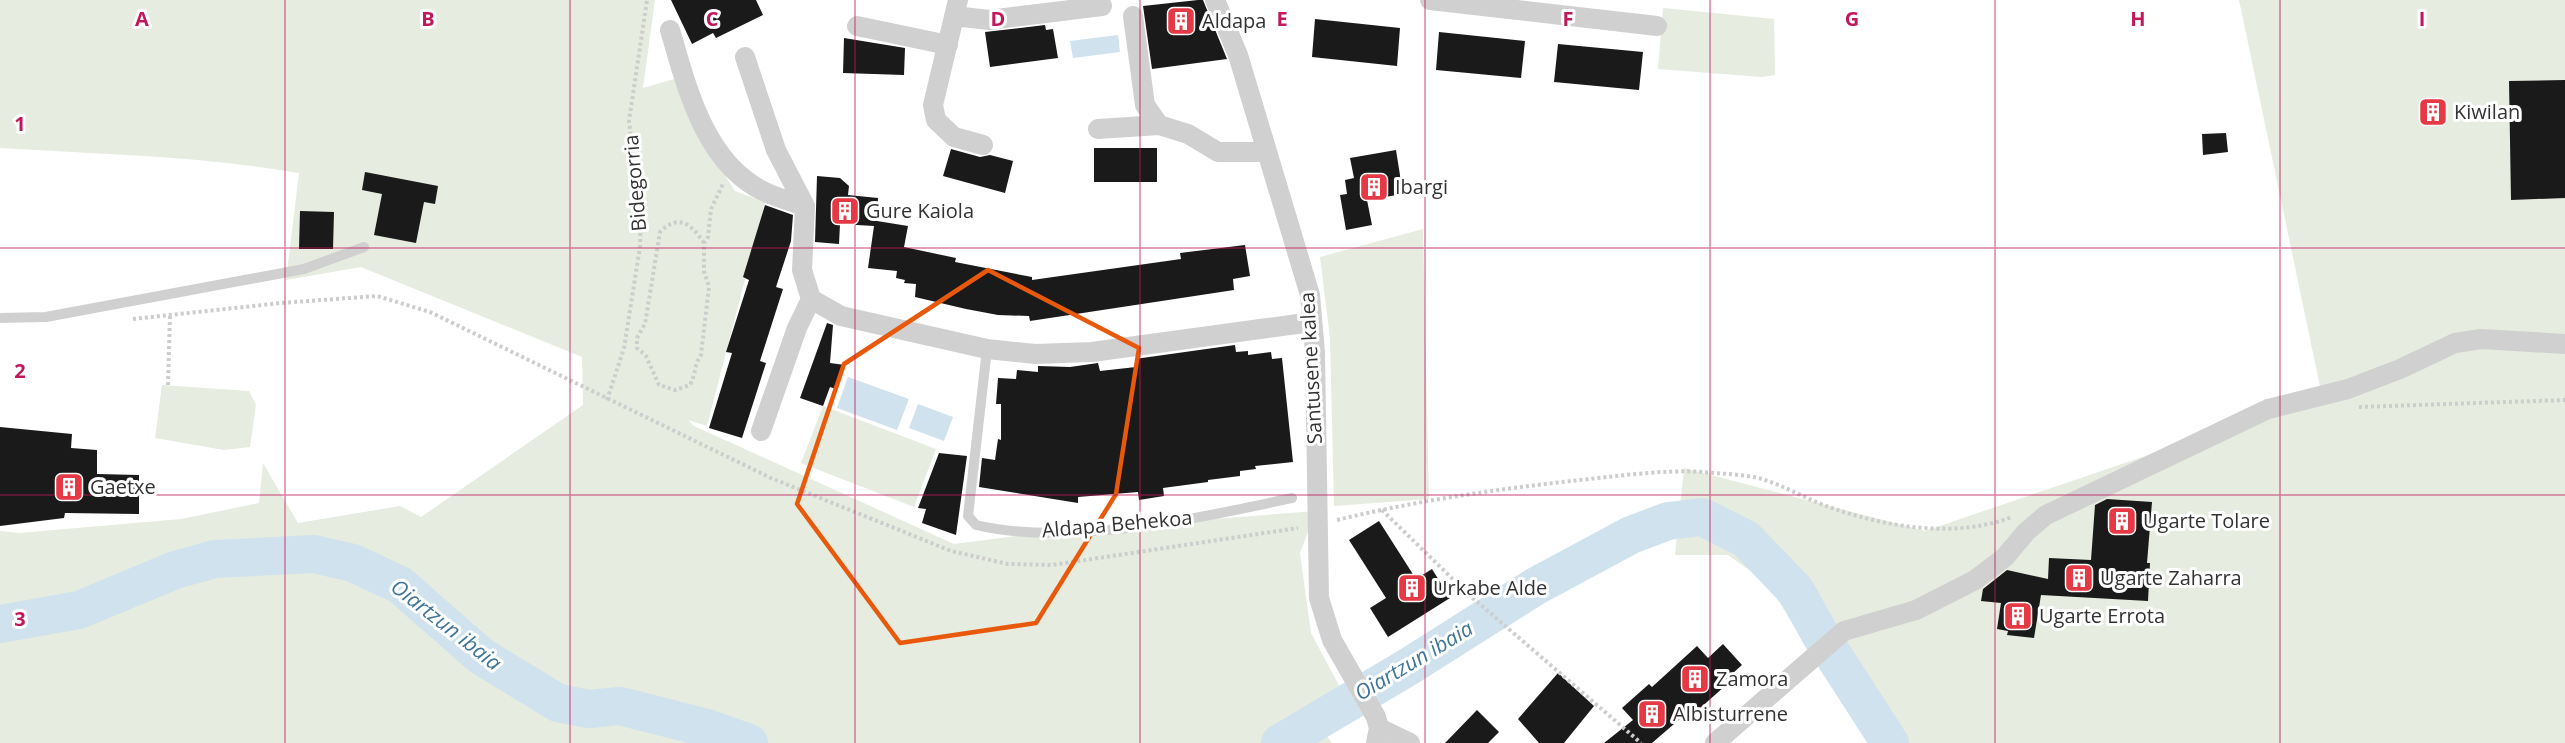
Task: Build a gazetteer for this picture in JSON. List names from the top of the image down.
{
  "streets": {
    "street": ["Santusene kalea"],
    "lane": ["Aldapa Behekoa"],
    "path": ["Bidegorria"]
  },
  "water": ["Oiartzun ibaia"],
  "places": {
    "building": [
      "Aldapa",
      "Kiwilan",
      "Ibargi",
      "Gure Kaiola",
      "Gaetxe",
      "Ugarte Tolare",
      "Ugarte Zaharra",
      "Urkabe Alde",
      "Ugarte Errota",
      "Zamora",
      "Albisturrene"
    ]
  },
  "grid": {
    "columns": [
      "A",
      "B",
      "C",
      "D",
      "E",
      "F",
      "G",
      "H",
      "I"
    ],
    "rows": ["1", "2", "3"]
  }
}
